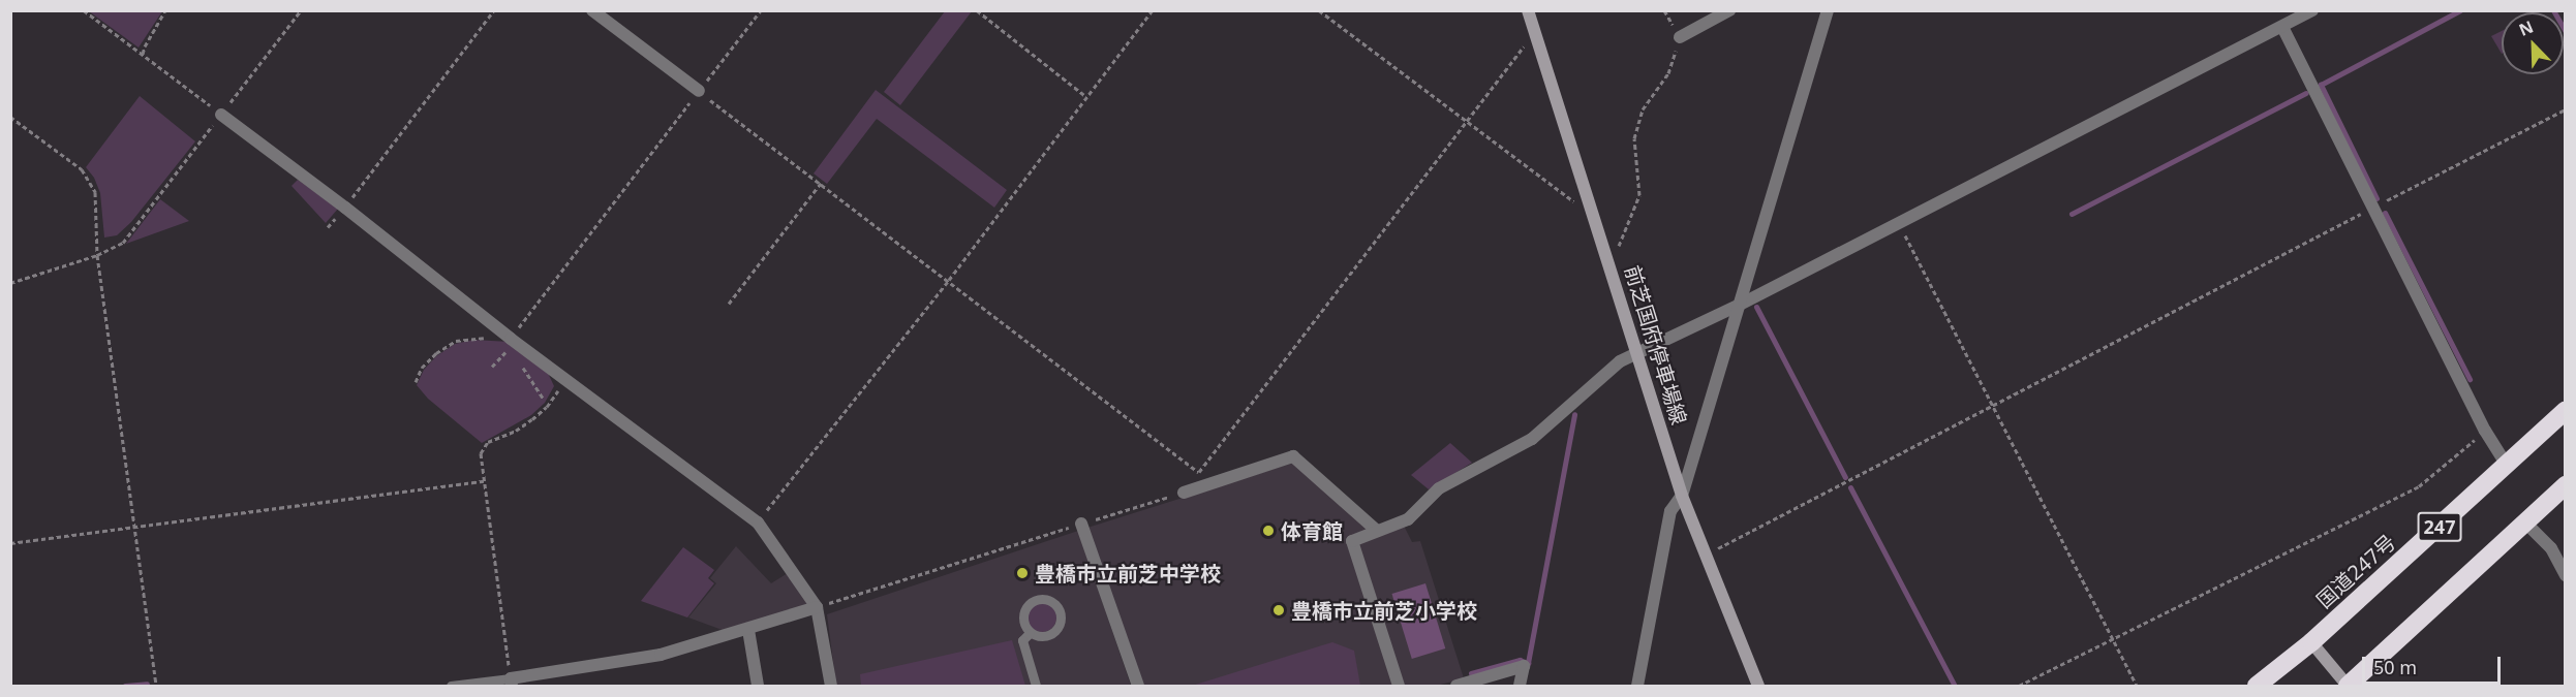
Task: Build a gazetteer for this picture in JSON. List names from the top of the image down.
{
  "streets": {
    "highway": ["247", "国道247号"],
    "main road": ["前芝国府停車場線"]
  },
  "places": ["体育館", "豊橋市立前芝中学校", "豊橋市立前芝小学校"],
  "scale_bar": "50 m",
  "north": "top left"
}
